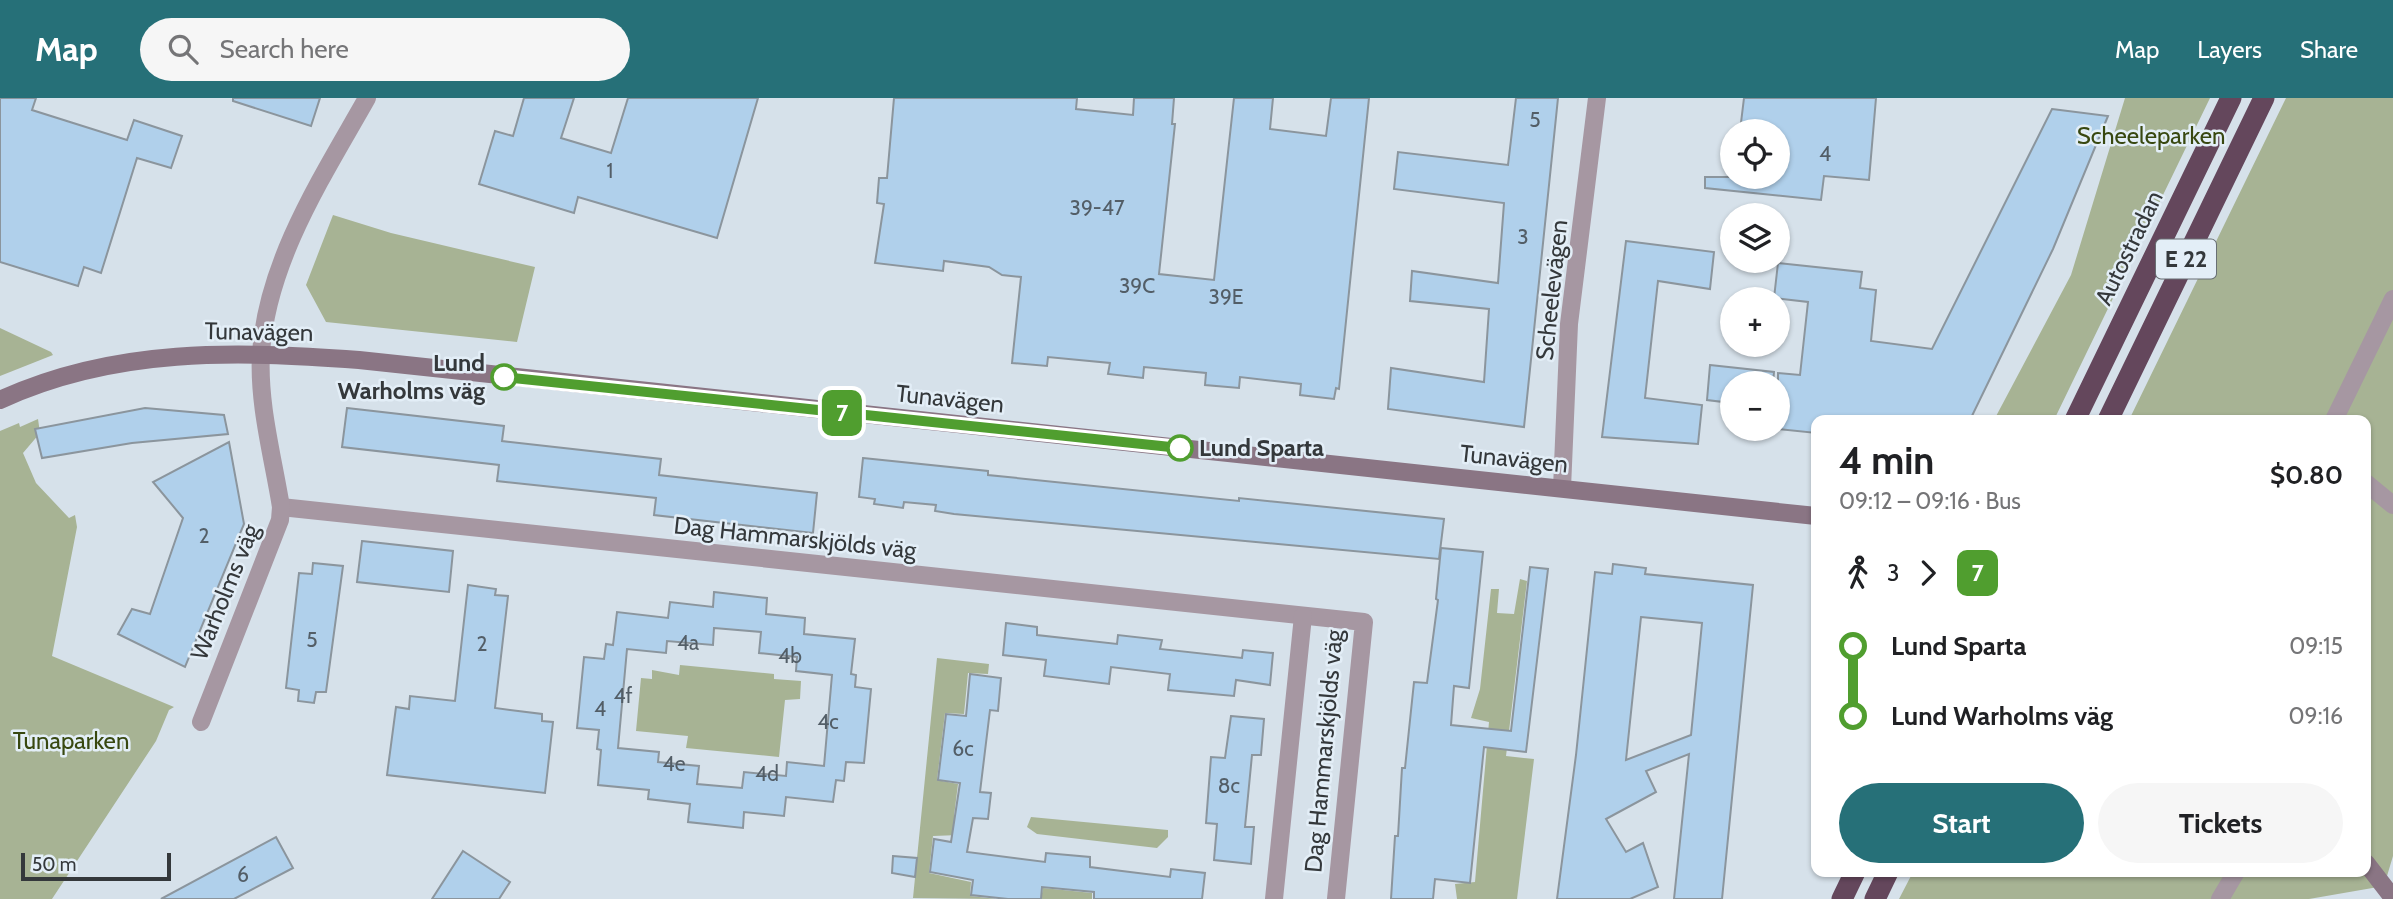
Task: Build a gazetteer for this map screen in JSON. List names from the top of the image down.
{
  "streets": {
    "highway": ["Autostradan", "E 22"],
    "main road": ["Tunavägen"],
    "street": ["Scheelevägen", "Dag Hammarskjölds väg", "Warholms väg"]
  },
  "crossings": [
    ["Scheelevägen", "Tunavägen"],
    ["Tunavägen", "Warholms väg"],
    ["Dag Hammarskjölds väg", "Warholms väg"]
  ],
  "parks": ["Scheeleparken", "Tunaparken"],
  "places": ["Lund Warholms väg", "Lund Sparta"],
  "lines": ["bus line 7"],
  "house_numbers": [
    "5",
    "4",
    "1",
    "39-47",
    "3",
    "39C",
    "39E",
    "2",
    "5",
    "4a",
    "2",
    "4b",
    "4f",
    "4",
    "4c",
    "6c",
    "4e",
    "4d",
    "8c",
    "6"
  ],
  "scale_bar": "50 m",
  "page": {
    "header": "Map",
    "search": "Search here",
    "nav": ["Map", "Layers", "Share"],
    "on_map": "7",
    "map_buttons": ["+", "−"],
    "heading": ["4 min", "09:12 – 09:16 · Bus", "$0.80"],
    "legs": ["3", "7"],
    "list": [
      {
        "name": "Lund Sparta",
        "value": "09:15"
      },
      {
        "name": "Lund Warholms väg",
        "value": "09:16"
      }
    ],
    "buttons": ["Start", "Tickets"],
    "scale": "50 m"
  }
}
